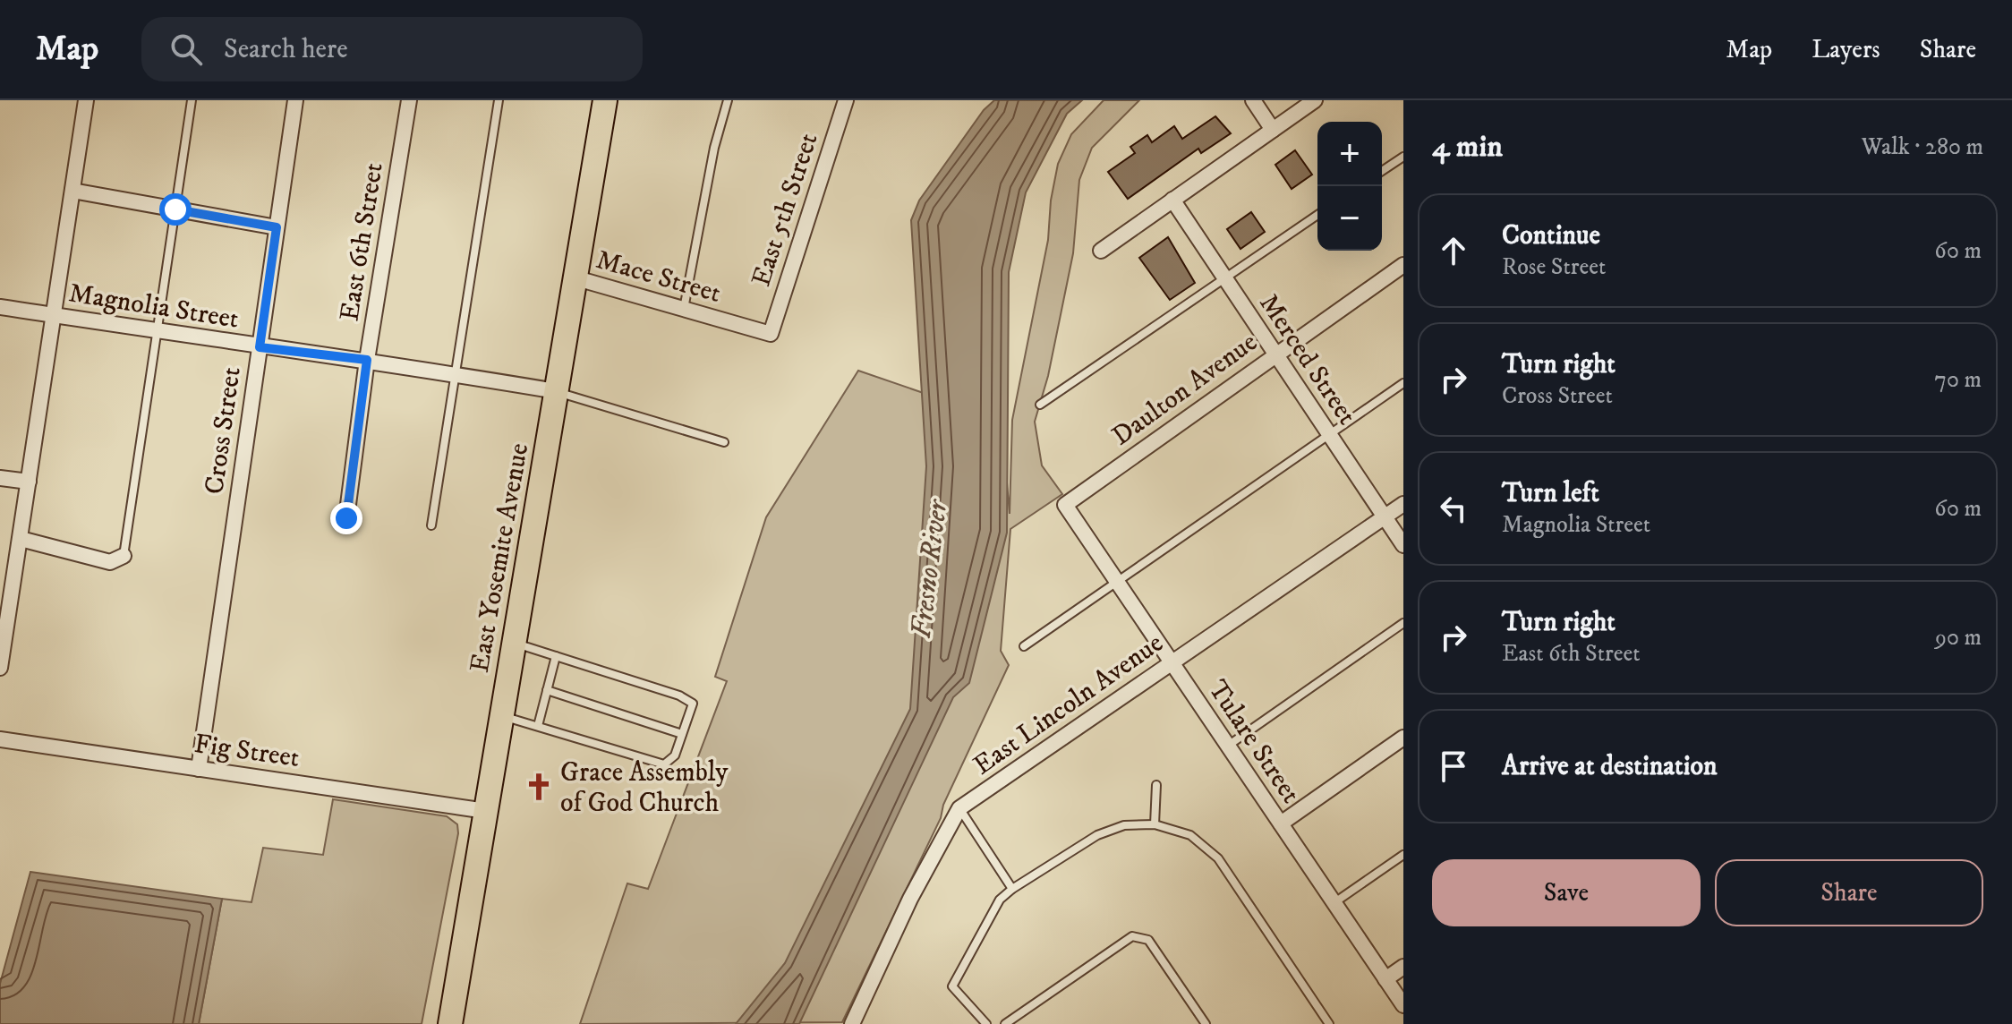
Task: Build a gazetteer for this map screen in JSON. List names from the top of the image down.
{
  "streets": {
    "main road": ["East Yosemite Avenue"],
    "street": [
      "East 5th Street",
      "East 6th Street",
      "Mace Street",
      "Magnolia Street",
      "Merced Street",
      "Daulton Avenue",
      "Cross Street",
      "East Lincoln Avenue",
      "Tulare Street",
      "Fig Street"
    ]
  },
  "crossings": [
    ["East 5th Street", "Mace Street"],
    ["East 6th Street", "Magnolia Street"],
    ["Mace Street", "East Yosemite Avenue"],
    ["Magnolia Street", "Cross Street"],
    ["Magnolia Street", "East Yosemite Avenue"],
    ["Merced Street", "Daulton Avenue"],
    ["Merced Street", "East Lincoln Avenue"],
    ["Daulton Avenue", "Tulare Street"],
    ["Cross Street", "Fig Street"],
    ["East Yosemite Avenue", "Fig Street"],
    ["East Lincoln Avenue", "Tulare Street"]
  ],
  "water": ["Fresno River"],
  "places": {
    "church": ["Grace Assembly of God Church"]
  },
  "page": {
    "header": "Map",
    "search": "Search here",
    "nav": ["Map", "Layers", "Share"],
    "heading": ["4 min", "Walk · 280 m"],
    "map_buttons": ["+", "−"],
    "list": [
      ["Continue", "Rose Street", "60 m"],
      ["Turn right", "Cross Street", "70 m"],
      ["Turn left", "Magnolia Street", "60 m"],
      ["Turn right", "East 6th Street", "90 m"],
      "Arrive at destination"
    ],
    "buttons": ["Save", "Share"]
  }
}
